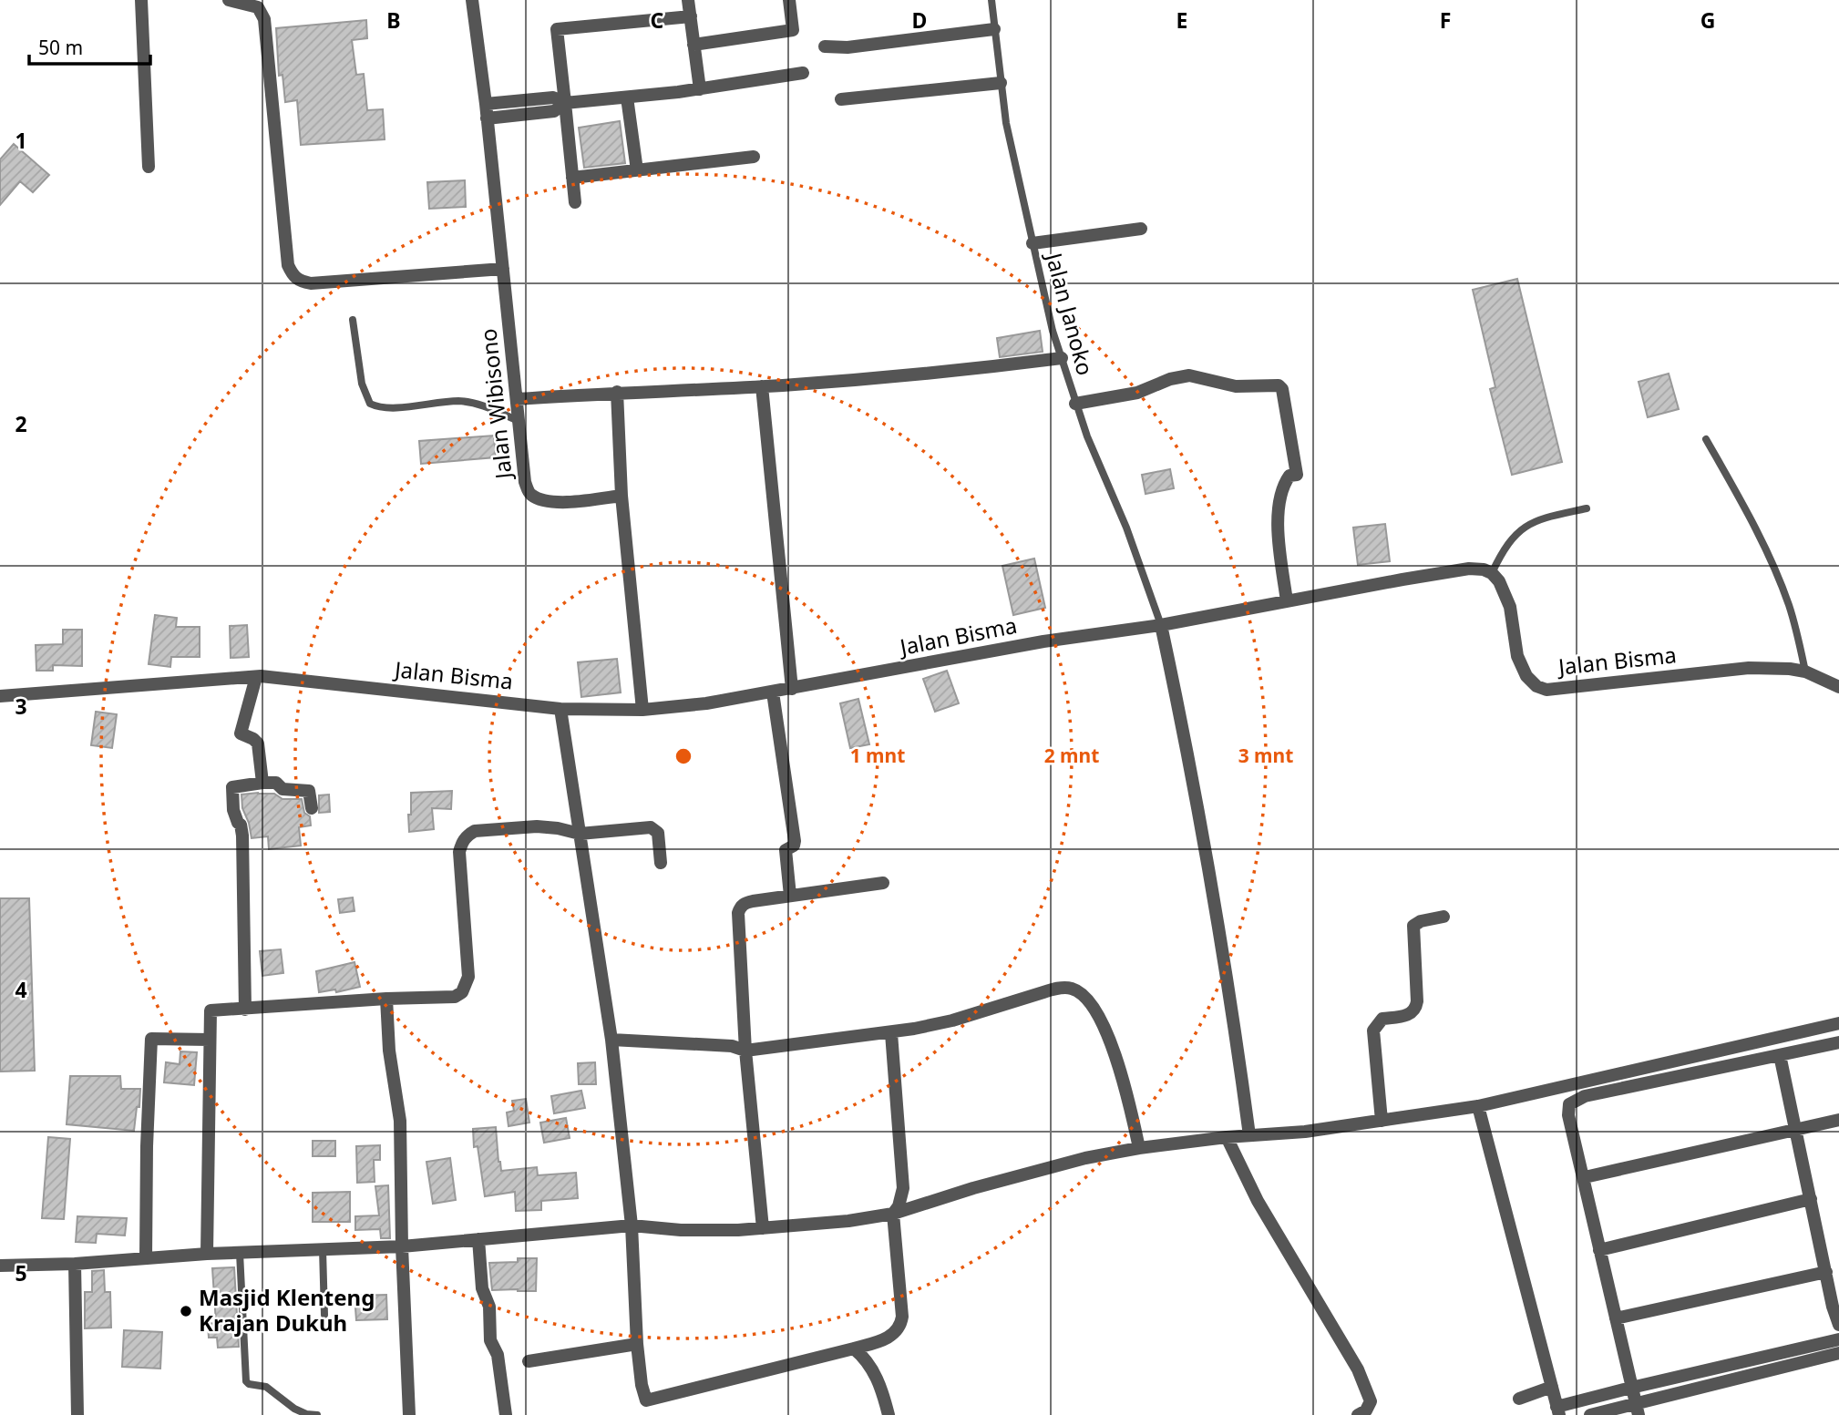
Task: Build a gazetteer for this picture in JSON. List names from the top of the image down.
{
  "streets": {
    "street": ["Jalan Wibisono", "Jalan Bisma"],
    "lane": ["Jalan Janoko"]
  },
  "crossings": [
    ["Jalan Janoko", "Jalan Bisma"]
  ],
  "places": ["Masjid Klenteng Krajan Dukuh"],
  "scale_bar": "50 m",
  "grid": {
    "columns": [
      "B",
      "C",
      "D",
      "E",
      "F",
      "G"
    ],
    "rows": [
      "1",
      "2",
      "3",
      "4",
      "5"
    ]
  },
  "rings": ["1 mnt", "2 mnt", "3 mnt"]
}
